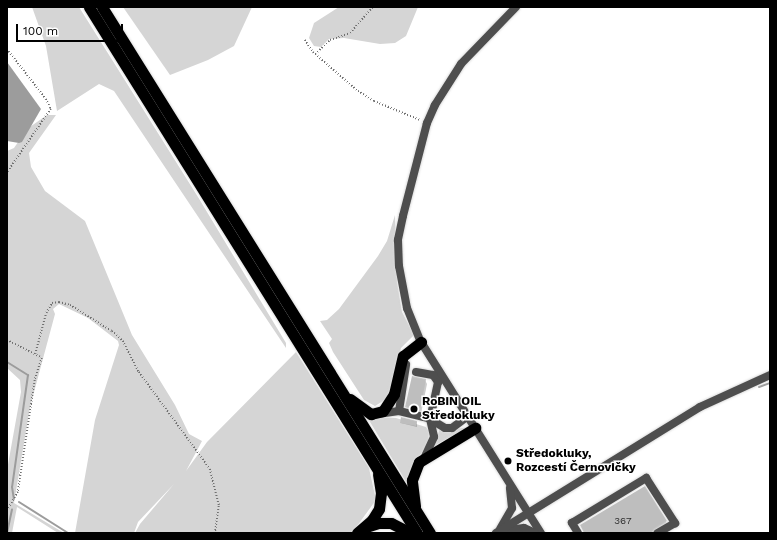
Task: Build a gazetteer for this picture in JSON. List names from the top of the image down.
{
  "places": ["RoBiN OIL Středokluky", "Středokluky, Rozcestí Černovičky"],
  "house_numbers": ["367"],
  "scale_bar": "100 m"
}
